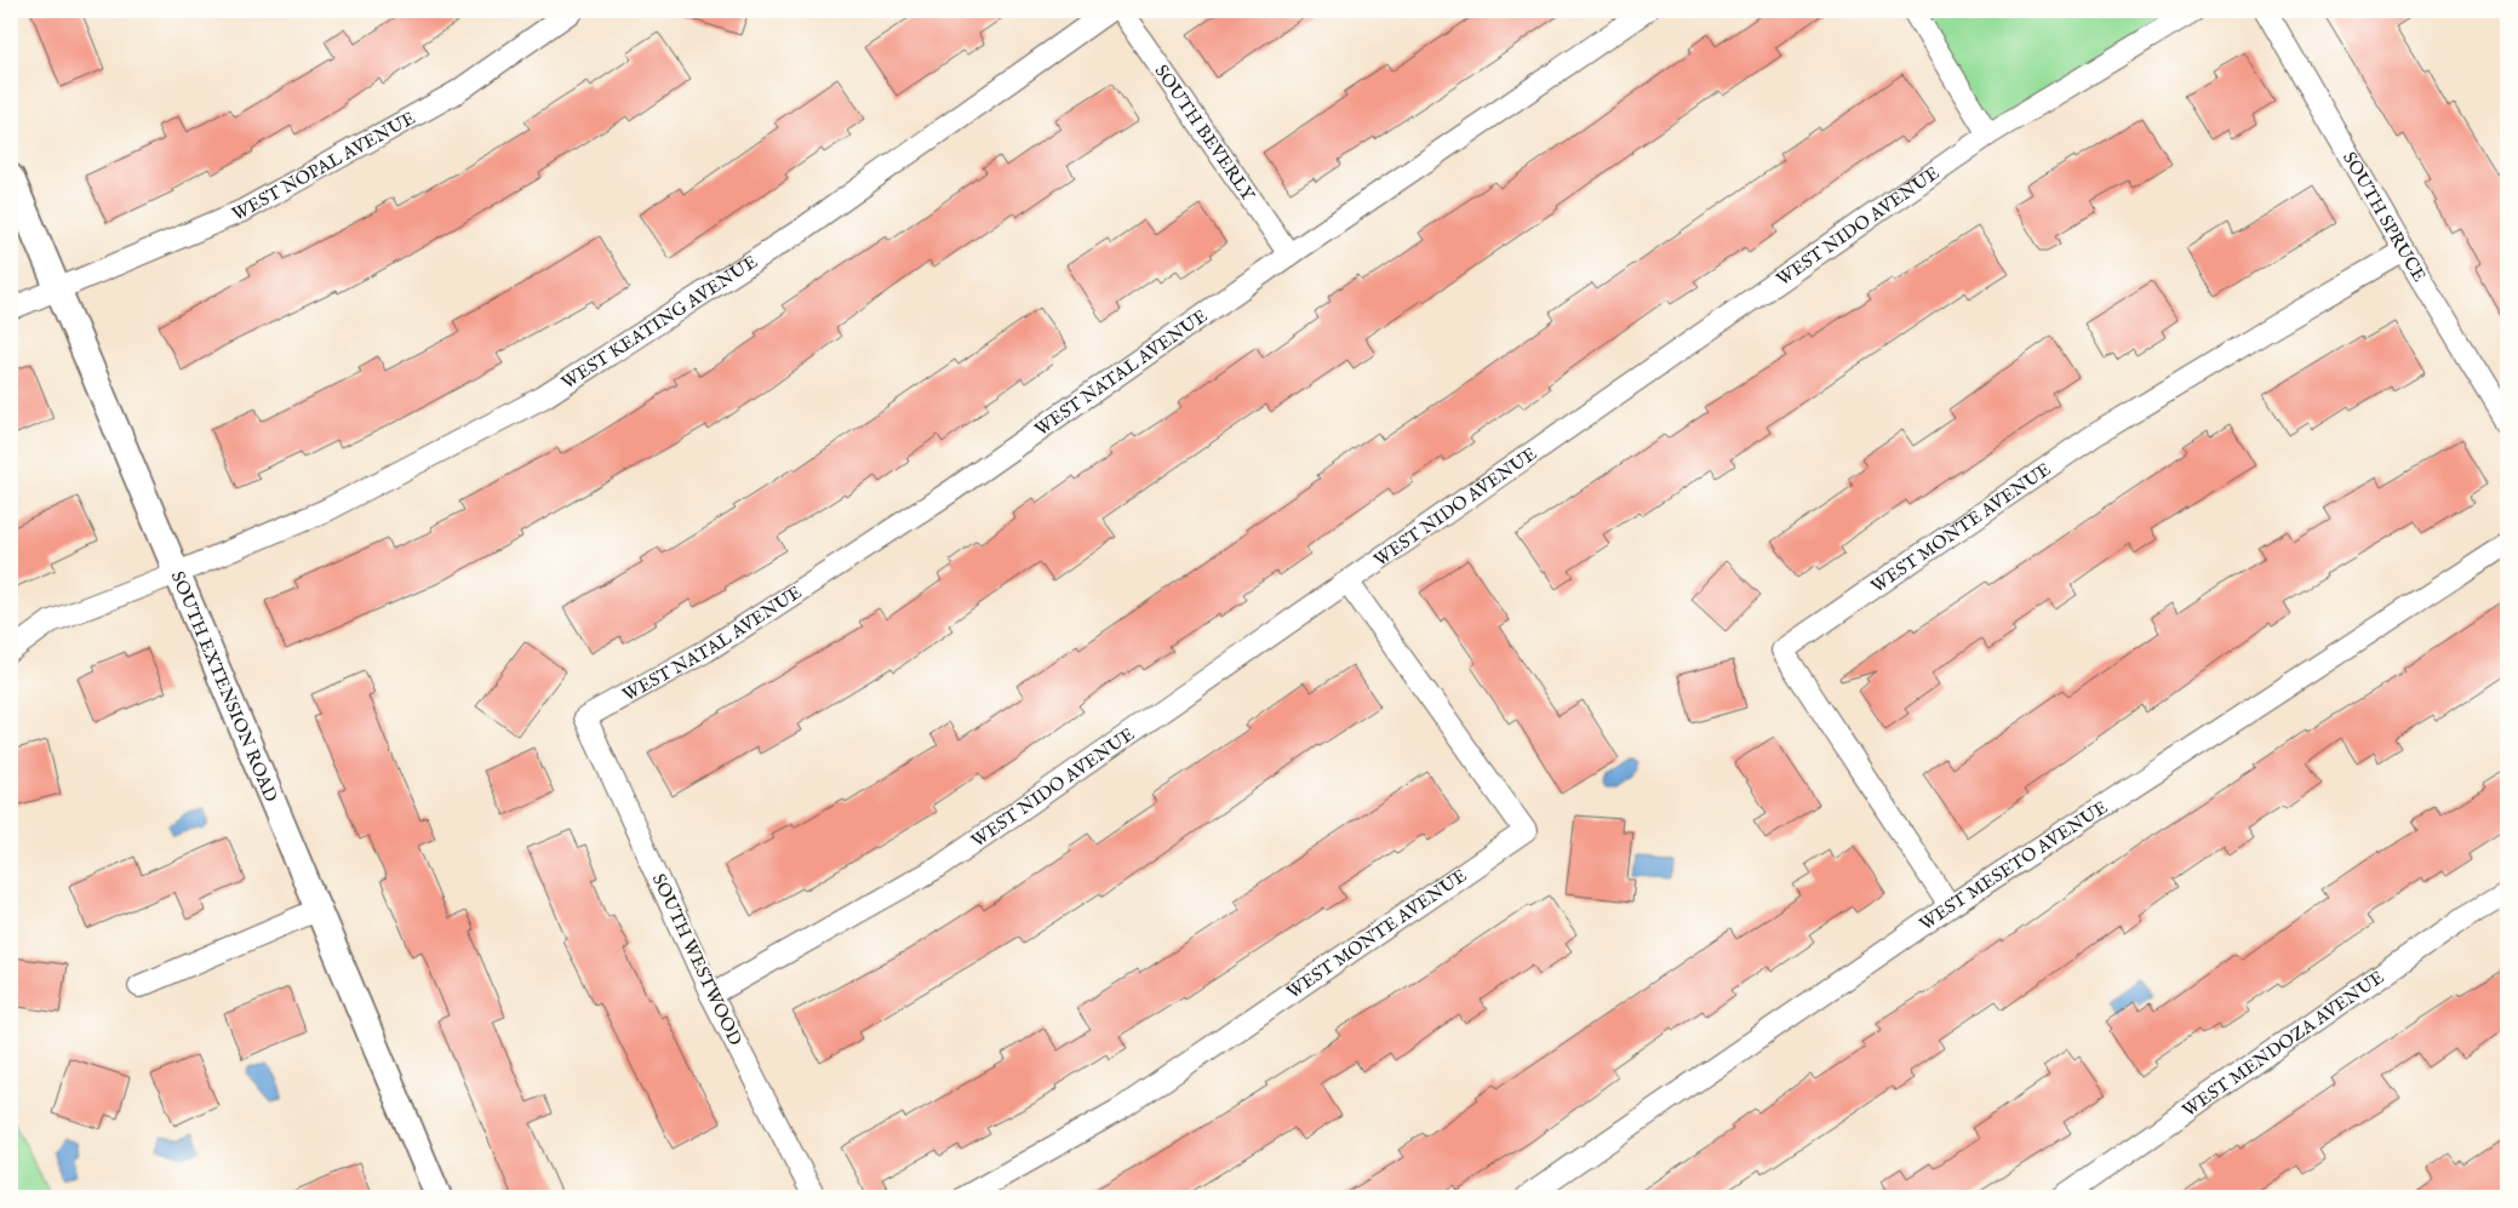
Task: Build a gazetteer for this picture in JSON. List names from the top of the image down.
{
  "streets": {
    "street": [
      "SOUTH BEVERLY",
      "WEST NOPAL AVENUE",
      "SOUTH SPRUCE",
      "WEST NIDO AVENUE",
      "WEST KEATING AVENUE",
      "WEST NATAL AVENUE",
      "WEST MONTE AVENUE",
      "SOUTH EXTENSION ROAD",
      "WEST MESETO AVENUE",
      "SOUTH WESTWOOD",
      "WEST MENDOZA AVENUE"
    ]
  },
  "crossings": [
    ["SOUTH BEVERLY", "WEST NATAL AVENUE"],
    ["WEST NOPAL AVENUE", "SOUTH EXTENSION ROAD"],
    ["SOUTH SPRUCE", "WEST MONTE AVENUE"],
    ["WEST NIDO AVENUE", "WEST MONTE AVENUE"],
    ["WEST NIDO AVENUE", "SOUTH WESTWOOD"],
    ["WEST KEATING AVENUE", "SOUTH EXTENSION ROAD"],
    ["WEST NATAL AVENUE", "SOUTH WESTWOOD"],
    ["WEST MONTE AVENUE", "WEST MESETO AVENUE"]
  ]
}
